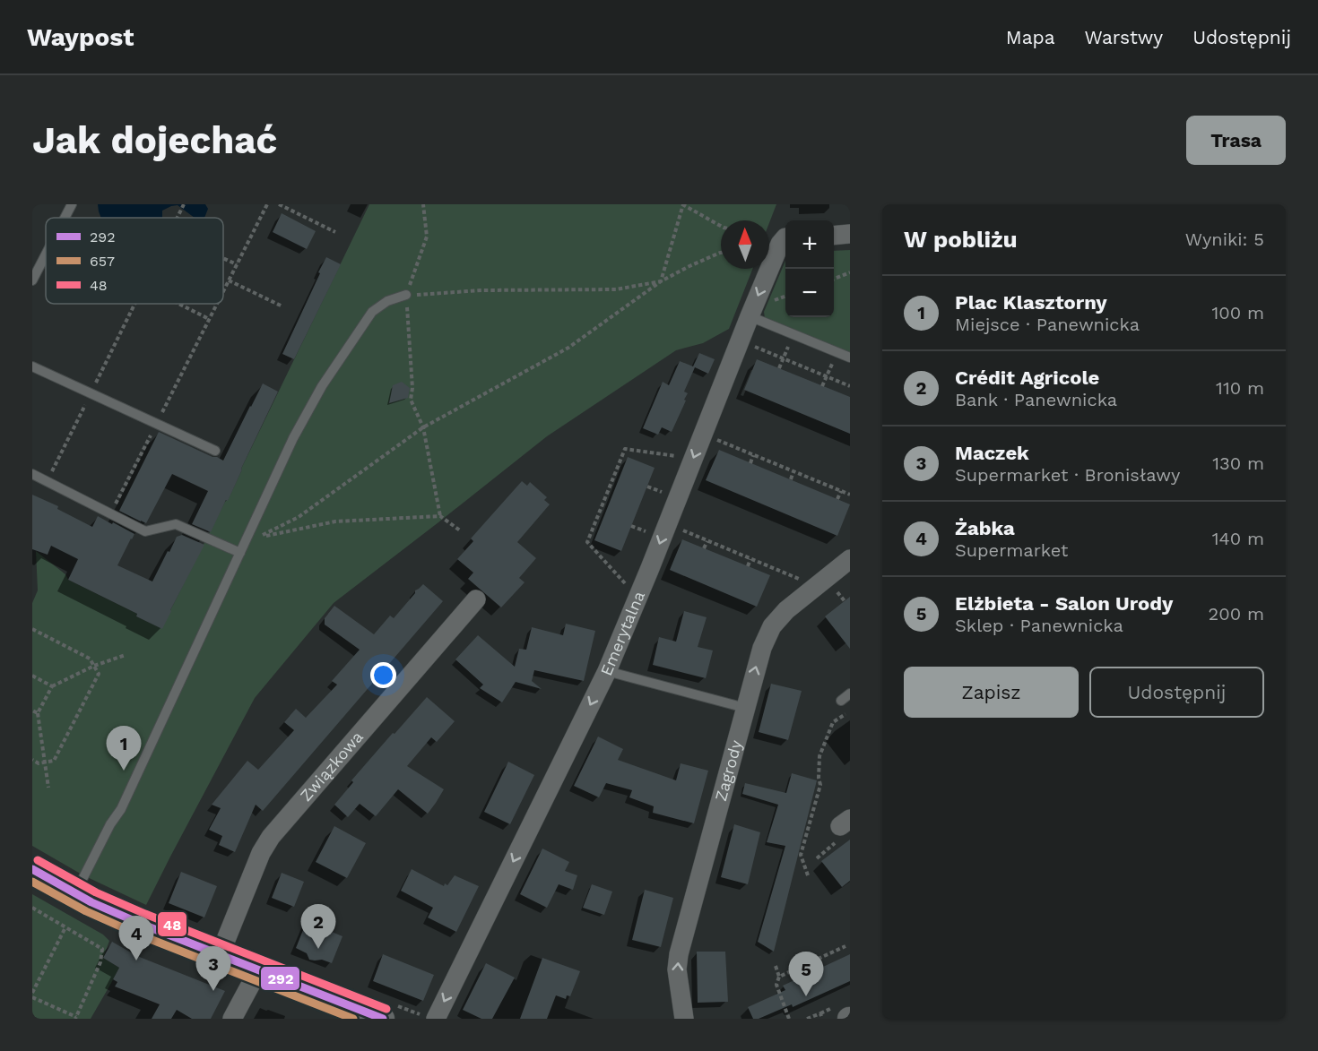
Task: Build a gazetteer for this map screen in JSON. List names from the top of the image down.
{
  "streets": {
    "street": ["Emerytalna", "Związkowa", "Zagrody"]
  },
  "one_way": ["Emerytalna", "Zagrody"],
  "lines": ["transit line 48", "transit line 292", "transit line 657"],
  "legend": ["292", "657", "48"],
  "north": "top",
  "page": {
    "header": "Waypost",
    "nav": ["Mapa", "Warstwy", "Udostępnij"],
    "buttons": [
      "Trasa",
      ["Zapisz", "Udostępnij"]
    ],
    "title": "Jak dojechać",
    "heading": ["W pobliżu", "Wyniki: 5"],
    "map_buttons": ["+", "−"],
    "list": [
      {
        "mark": "1",
        "name": "Plac Klasztorny",
        "note": "Miejsce · Panewnicka",
        "value": "100 m"
      },
      {
        "mark": "2",
        "name": "Crédit Agricole",
        "note": "Bank · Panewnicka",
        "value": "110 m"
      },
      {
        "mark": "3",
        "name": "Maczek",
        "note": "Supermarket · Bronisławy",
        "value": "130 m"
      },
      {
        "mark": "4",
        "name": "Żabka",
        "note": "Supermarket",
        "value": "140 m"
      },
      {
        "mark": "5",
        "name": "Elżbieta - Salon Urody",
        "note": "Sklep · Panewnicka",
        "value": "200 m"
      }
    ],
    "pins": [
      "1",
      "2",
      "4",
      "3",
      "5"
    ]
  }
}
